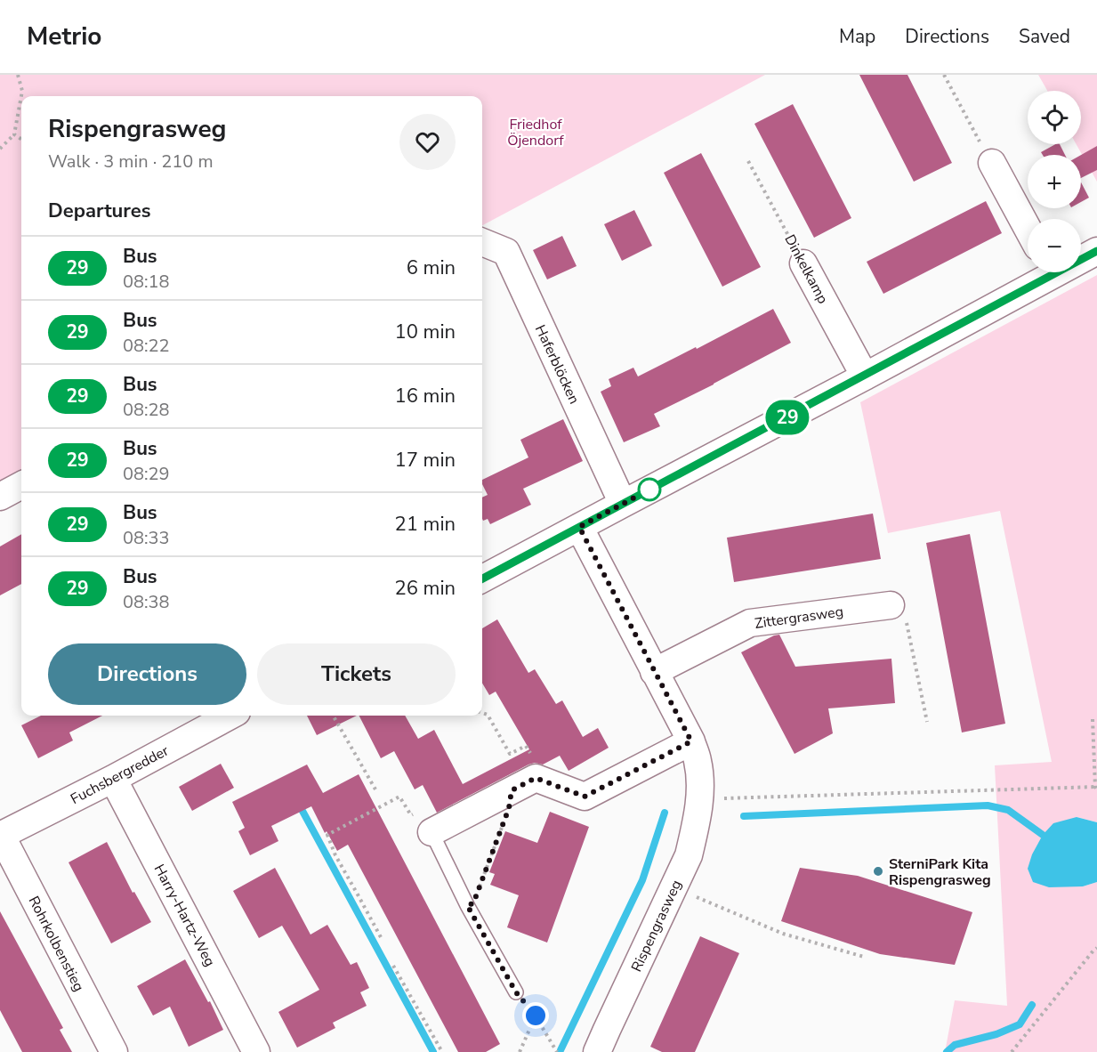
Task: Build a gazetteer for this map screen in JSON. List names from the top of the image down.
{
  "streets": {
    "street": [
      "Dinkelkamp",
      "Haferblöcken",
      "Zittergrasweg",
      "Fuchsbergredder",
      "Harry-Hartz-Weg",
      "Rispengrasweg",
      "Rohrkolbenstieg"
    ]
  },
  "crossings": [
    ["Zittergrasweg", "Rispengrasweg"],
    ["Fuchsbergredder", "Harry-Hartz-Weg"],
    ["Fuchsbergredder", "Rohrkolbenstieg"]
  ],
  "parks": ["Friedhof Öjendorf"],
  "places": ["SterniPark Kita Rispengrasweg"],
  "lines": ["bus line 29"],
  "page": {
    "header": "Metrio",
    "nav": ["Map", "Directions", "Saved"],
    "on_map": "29",
    "map_buttons": ["+", "−"],
    "heading": [
      ["Rispengrasweg", "Walk · 3 min · 210 m"],
      "Departures"
    ],
    "list": [
      {
        "mark": "29",
        "name": "Bus",
        "note": "08:18",
        "value": "6 min"
      },
      {
        "mark": "29",
        "name": "Bus",
        "note": "08:22",
        "value": "10 min"
      },
      {
        "mark": "29",
        "name": "Bus",
        "note": "08:28",
        "value": "16 min"
      },
      {
        "mark": "29",
        "name": "Bus",
        "note": "08:29",
        "value": "17 min"
      },
      {
        "mark": "29",
        "name": "Bus",
        "note": "08:33",
        "value": "21 min"
      },
      {
        "mark": "29",
        "name": "Bus",
        "note": "08:38",
        "value": "26 min"
      }
    ],
    "buttons": ["Directions", "Tickets"]
  }
}
